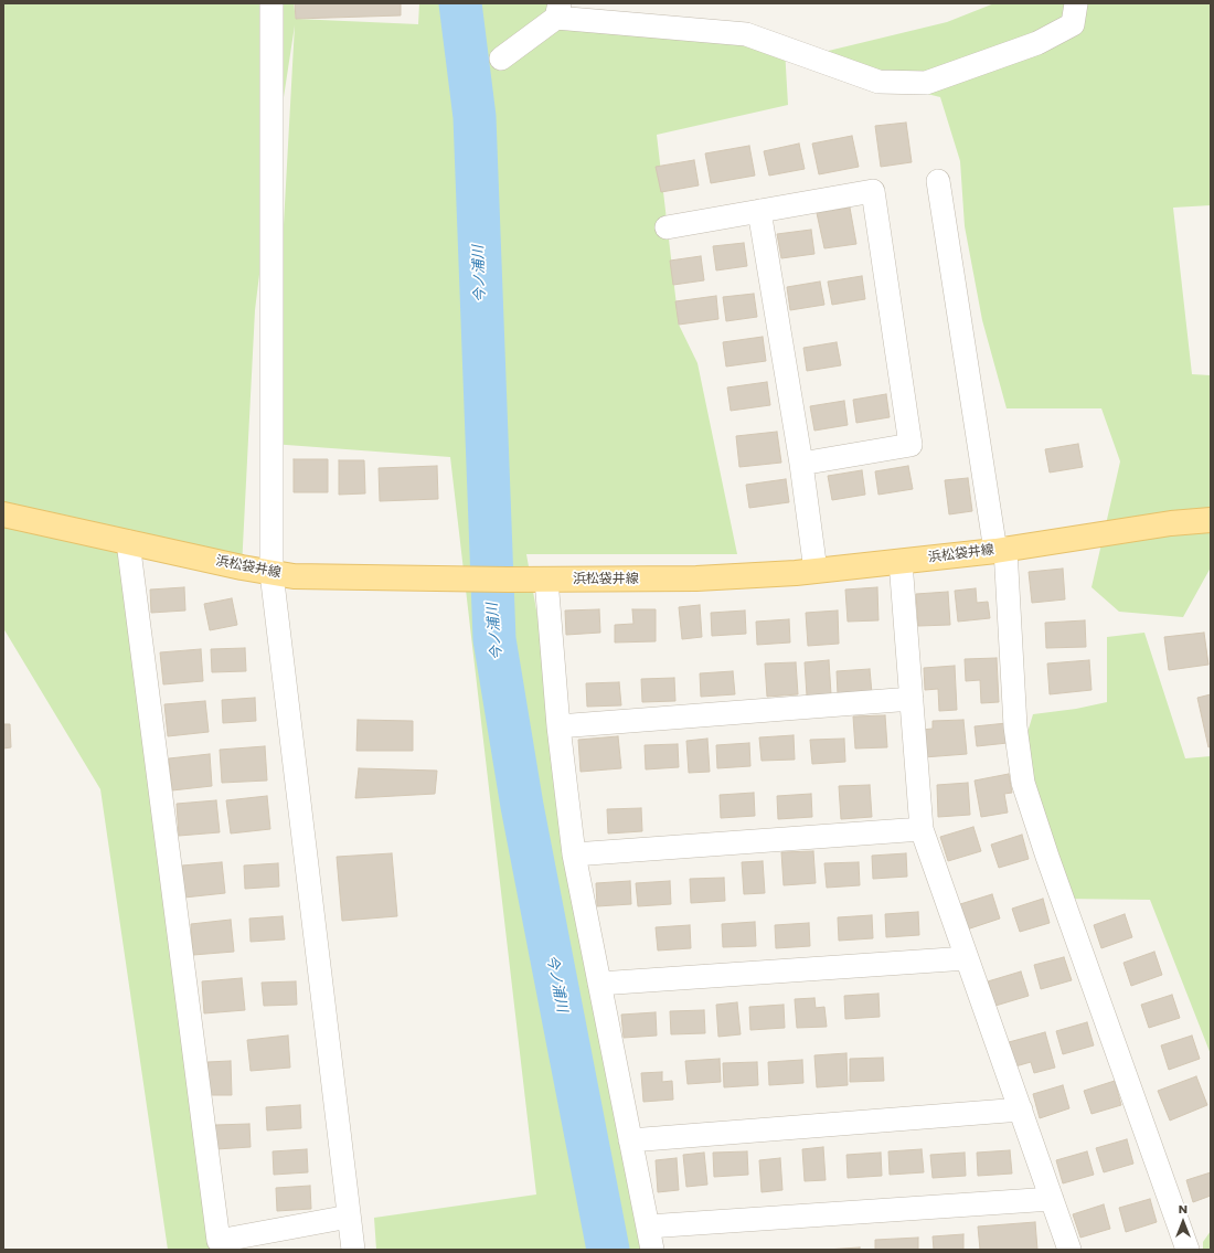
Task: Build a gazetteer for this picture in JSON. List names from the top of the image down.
{
  "streets": {
    "main road": ["浜松袋井線"]
  },
  "water": ["今ノ浦川"],
  "north": "top"
}
